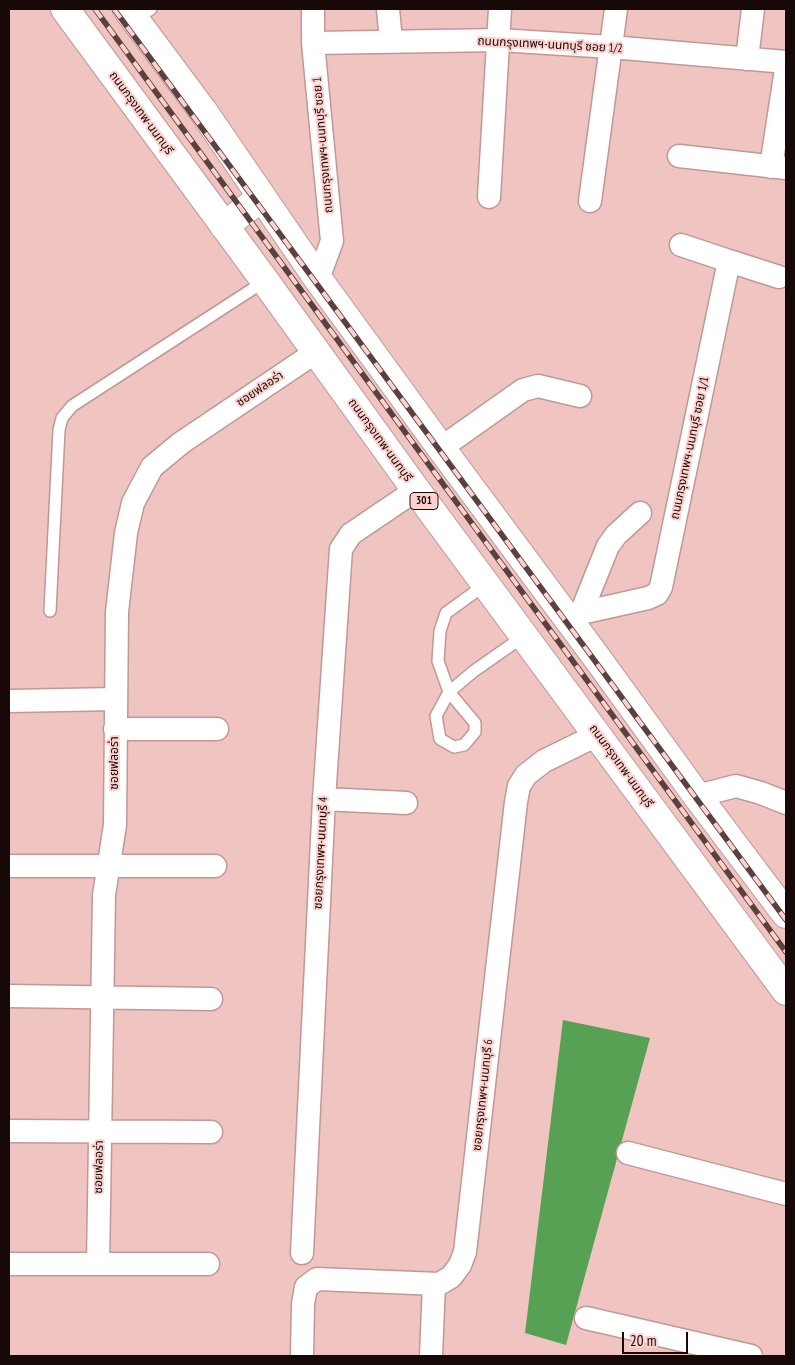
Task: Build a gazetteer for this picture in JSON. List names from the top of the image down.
{
  "streets": {
    "main road": ["ถนนกรุงเทพ-นนทบุรี", "301"],
    "street": [
      "ถนนกรุงเทพฯ-นนทบุรี ซอย 1/2",
      "ถนนกรุงเทพฯ-นนทบุรี ซอย 1",
      "ซอยฟลอร่า",
      "ถนนกรุงเทพฯ-นนทบุรี ซอย 1/1",
      "ซอยกรุงเทพฯ-นนทบุรี 4",
      "ซอยกรุงเทพฯ-นนทบุรี 6"
    ]
  },
  "crossings": [
    ["ถนนกรุงเทพฯ-นนทบุรี ซอย 1/2", "ถนนกรุงเทพฯ-นนทบุรี ซอย 1"],
    ["ถนนกรุงเทพ-นนทบุรี", "ซอยฟลอร่า"],
    ["ถนนกรุงเทพ-นนทบุรี", "ซอยกรุงเทพฯ-นนทบุรี 4"],
    ["ถนนกรุงเทพ-นนทบุรี", "ซอยกรุงเทพฯ-นนทบุรี 6"]
  ],
  "scale_bar": "20 m"
}
